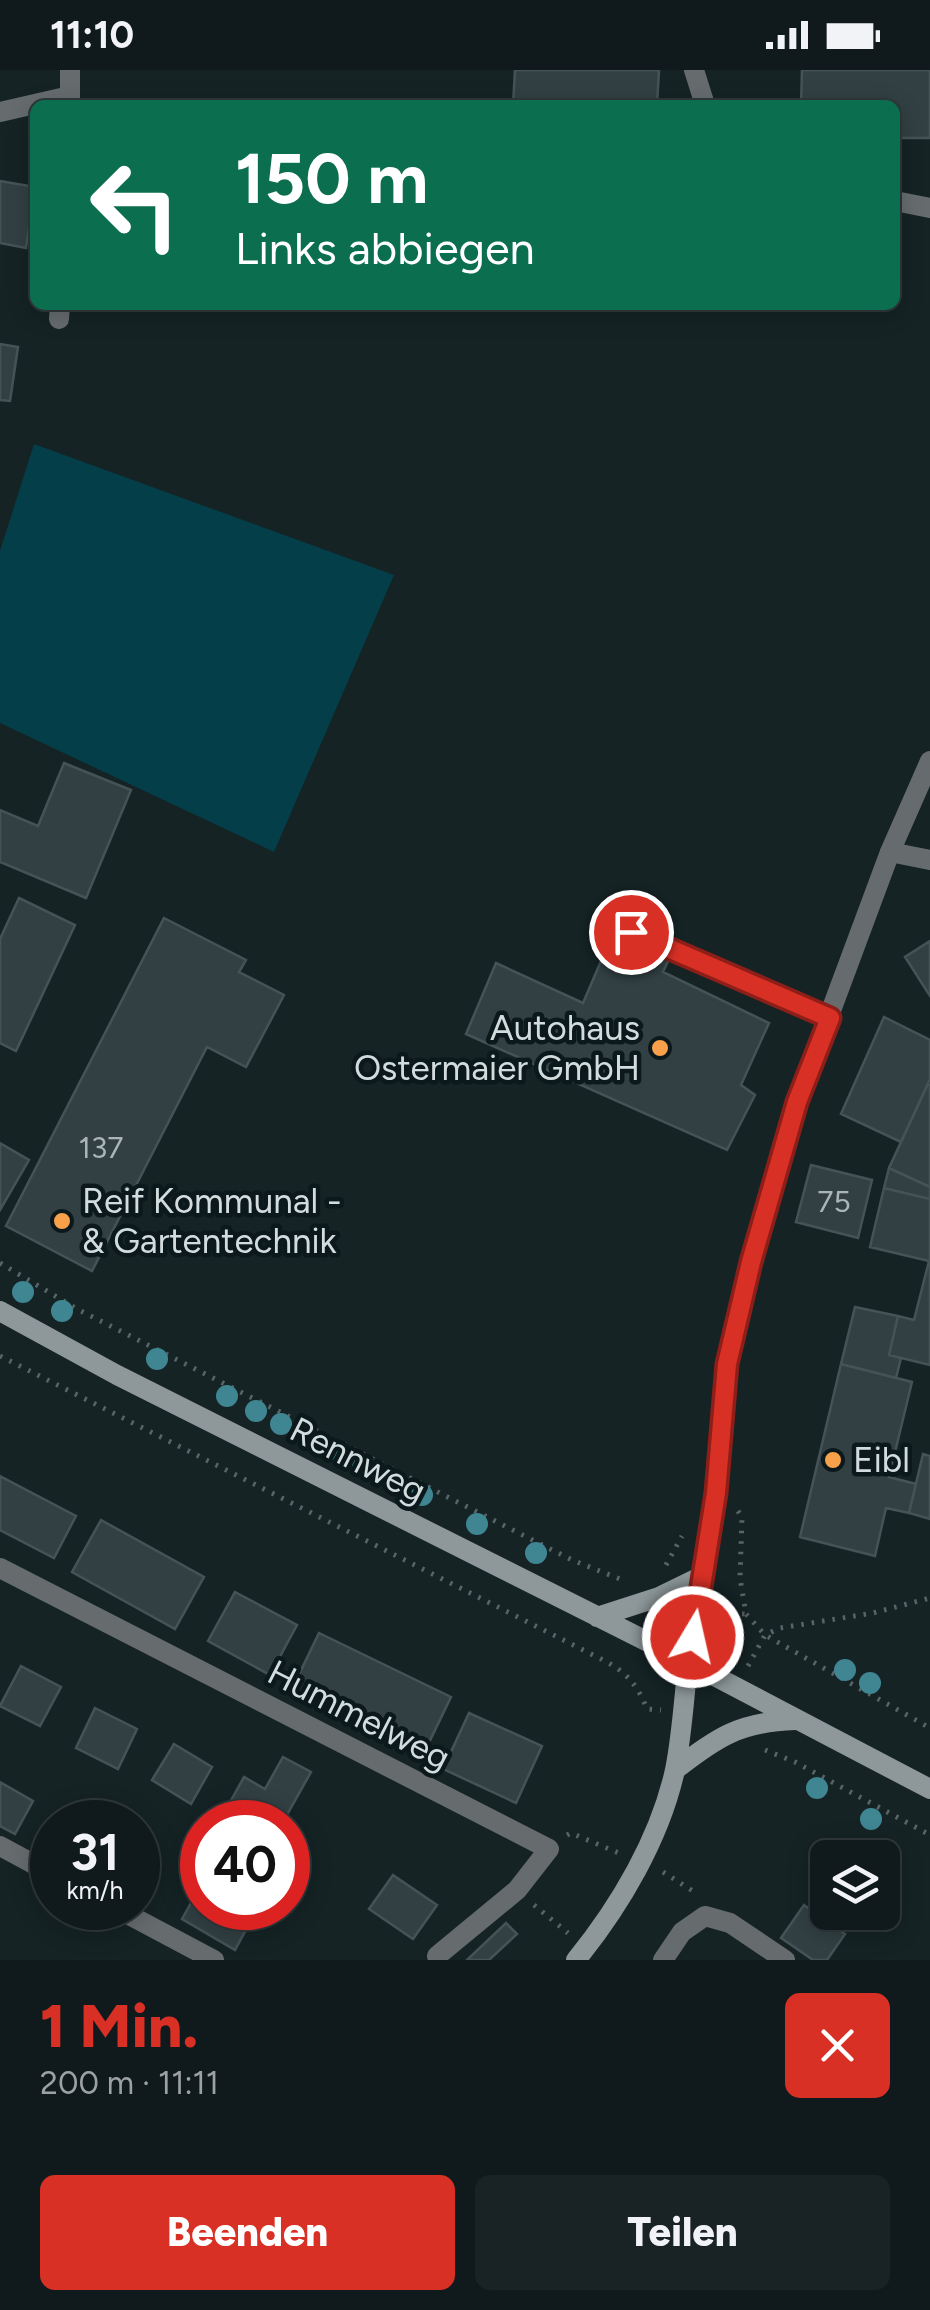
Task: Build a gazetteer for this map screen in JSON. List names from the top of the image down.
{
  "streets": {
    "main road": ["Rennweg"],
    "street": ["Hummelweg"]
  },
  "places": ["Autohaus Ostermaier GmbH", "Reif Kommunal - & Gartentechnik", "Eibl"],
  "house_numbers": ["137", "75"],
  "page": {
    "status": "11:10",
    "turn": ["150 m", "Links abbiegen"],
    "speed": "31 km/h",
    "limit": "40",
    "heading": ["1 Min.", "200 m · 11:11"],
    "buttons": ["Beenden", "Teilen"]
  }
}
